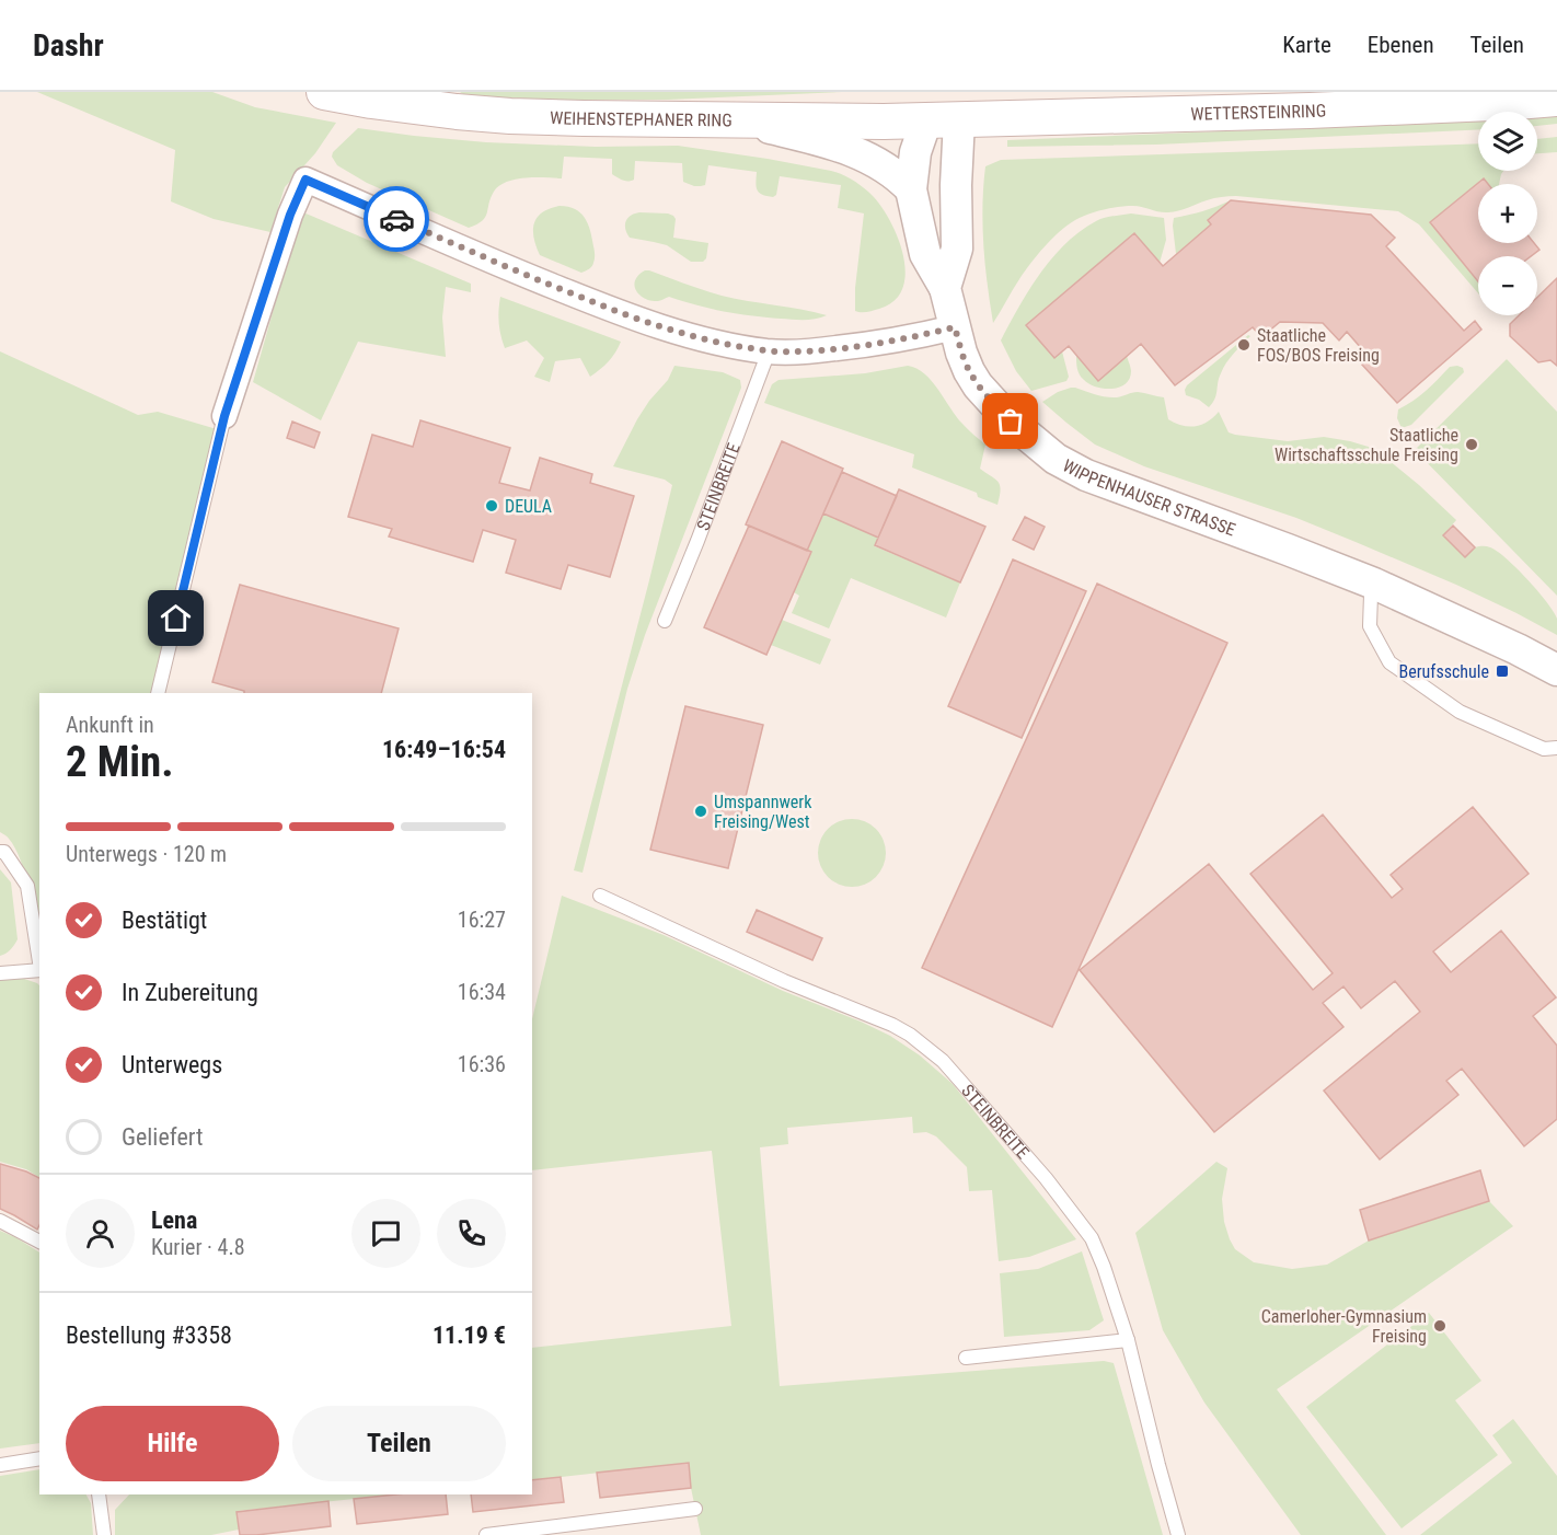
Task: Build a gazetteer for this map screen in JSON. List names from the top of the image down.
{
  "streets": {
    "main road": ["WETTERSTEINRING", "WEIHENSTEPHANER RING"],
    "street": ["WIPPENHAUSER STRASSE"],
    "lane": ["STEINBREITE"]
  },
  "crossings": [
    ["WETTERSTEINRING", "WEIHENSTEPHANER RING"]
  ],
  "places": {
    "other": [
      "Staatliche FOS/BOS Freising",
      "Staatliche Wirtschaftsschule Freising",
      "DEULA",
      "Umspannwerk Freising/West",
      "Camerloher-Gymnasium Freising"
    ],
    "transit": ["Berufsschule"]
  },
  "page": {
    "header": "Dashr",
    "nav": ["Karte", "Ebenen", "Teilen"],
    "map_buttons": ["+", "−"],
    "heading": ["2 Min.", "Ankunft in", "16:49–16:54"],
    "panel": [
      "Lena",
      "Kurier · 4.8",
      "Bestellung #3358",
      "11.19 €"
    ],
    "bar": "Unterwegs · 120 m",
    "list": [
      ["Bestätigt", "16:27"],
      ["In Zubereitung", "16:34"],
      ["Unterwegs", "16:36"],
      "Geliefert"
    ],
    "buttons": ["Hilfe", "Teilen"]
  }
}
